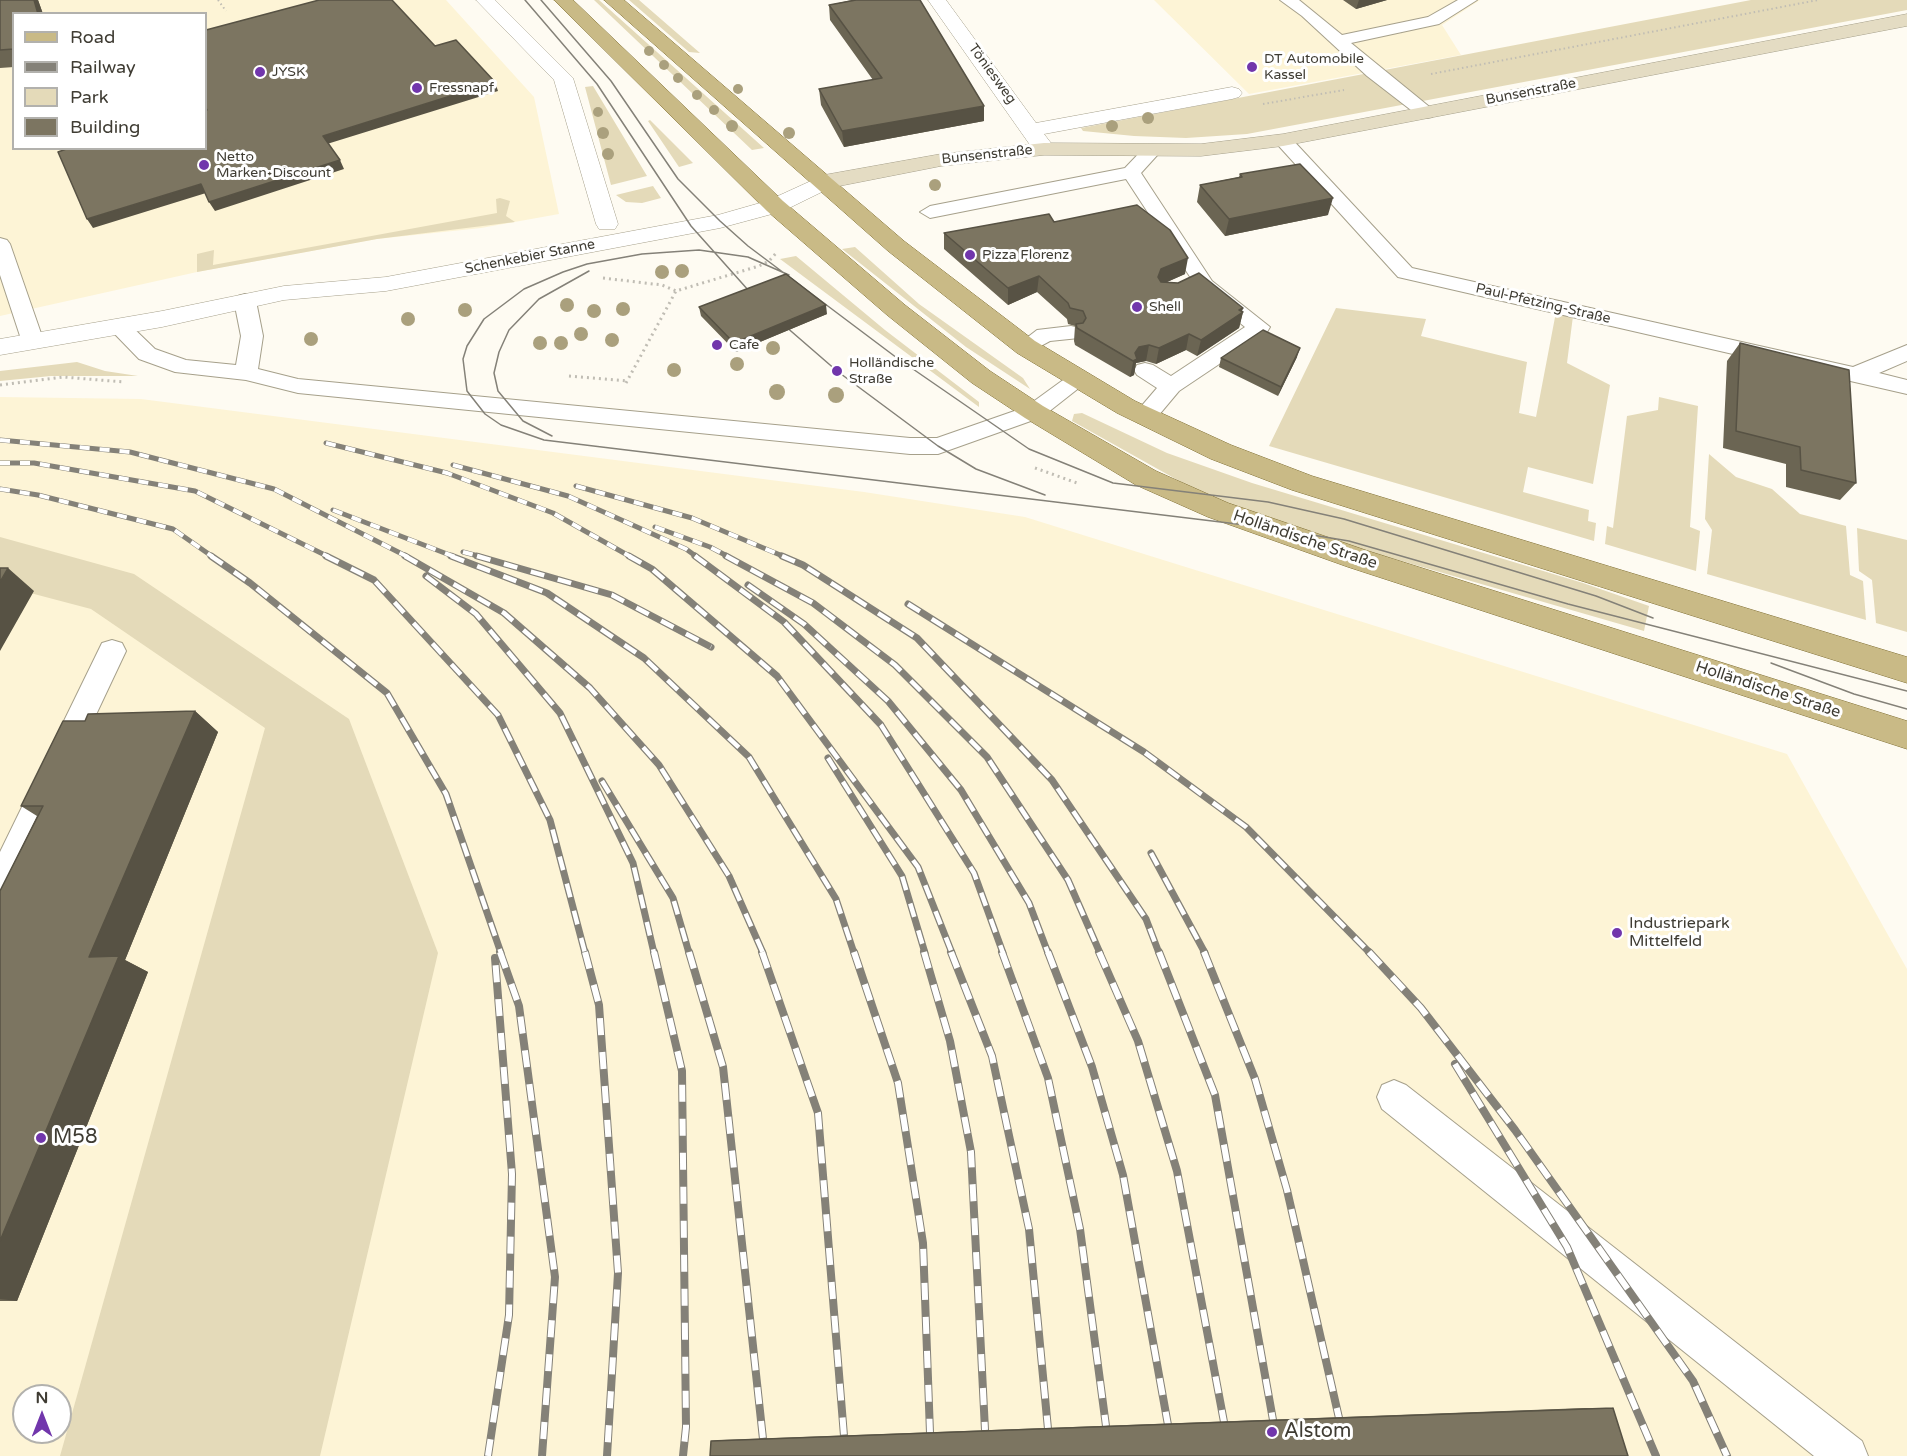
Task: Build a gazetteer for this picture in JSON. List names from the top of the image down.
{
  "streets": {
    "main road": ["Bunsenstraße", "Holländische Straße"],
    "street": ["Töniesweg", "Schenkebier Stanne"],
    "lane": ["Paul-Pfetzing-Straße"]
  },
  "crossings": [
    ["Töniesweg", "Bunsenstraße"],
    ["Bunsenstraße", "Paul-Pfetzing-Straße"],
    ["Schenkebier Stanne", "Holländische Straße"]
  ],
  "places": [
    "DT Automobile Kassel",
    "JYSK",
    "Fressnapf",
    "Netto Marken-Discount",
    "Pizza Florenz",
    "Shell",
    "Cafe",
    "Holländische Straße",
    "Industriepark Mittelfeld",
    "M58",
    "Alstom"
  ],
  "legend": [
    "Road",
    "Railway",
    "Park",
    "Building"
  ],
  "north": "top"
}
